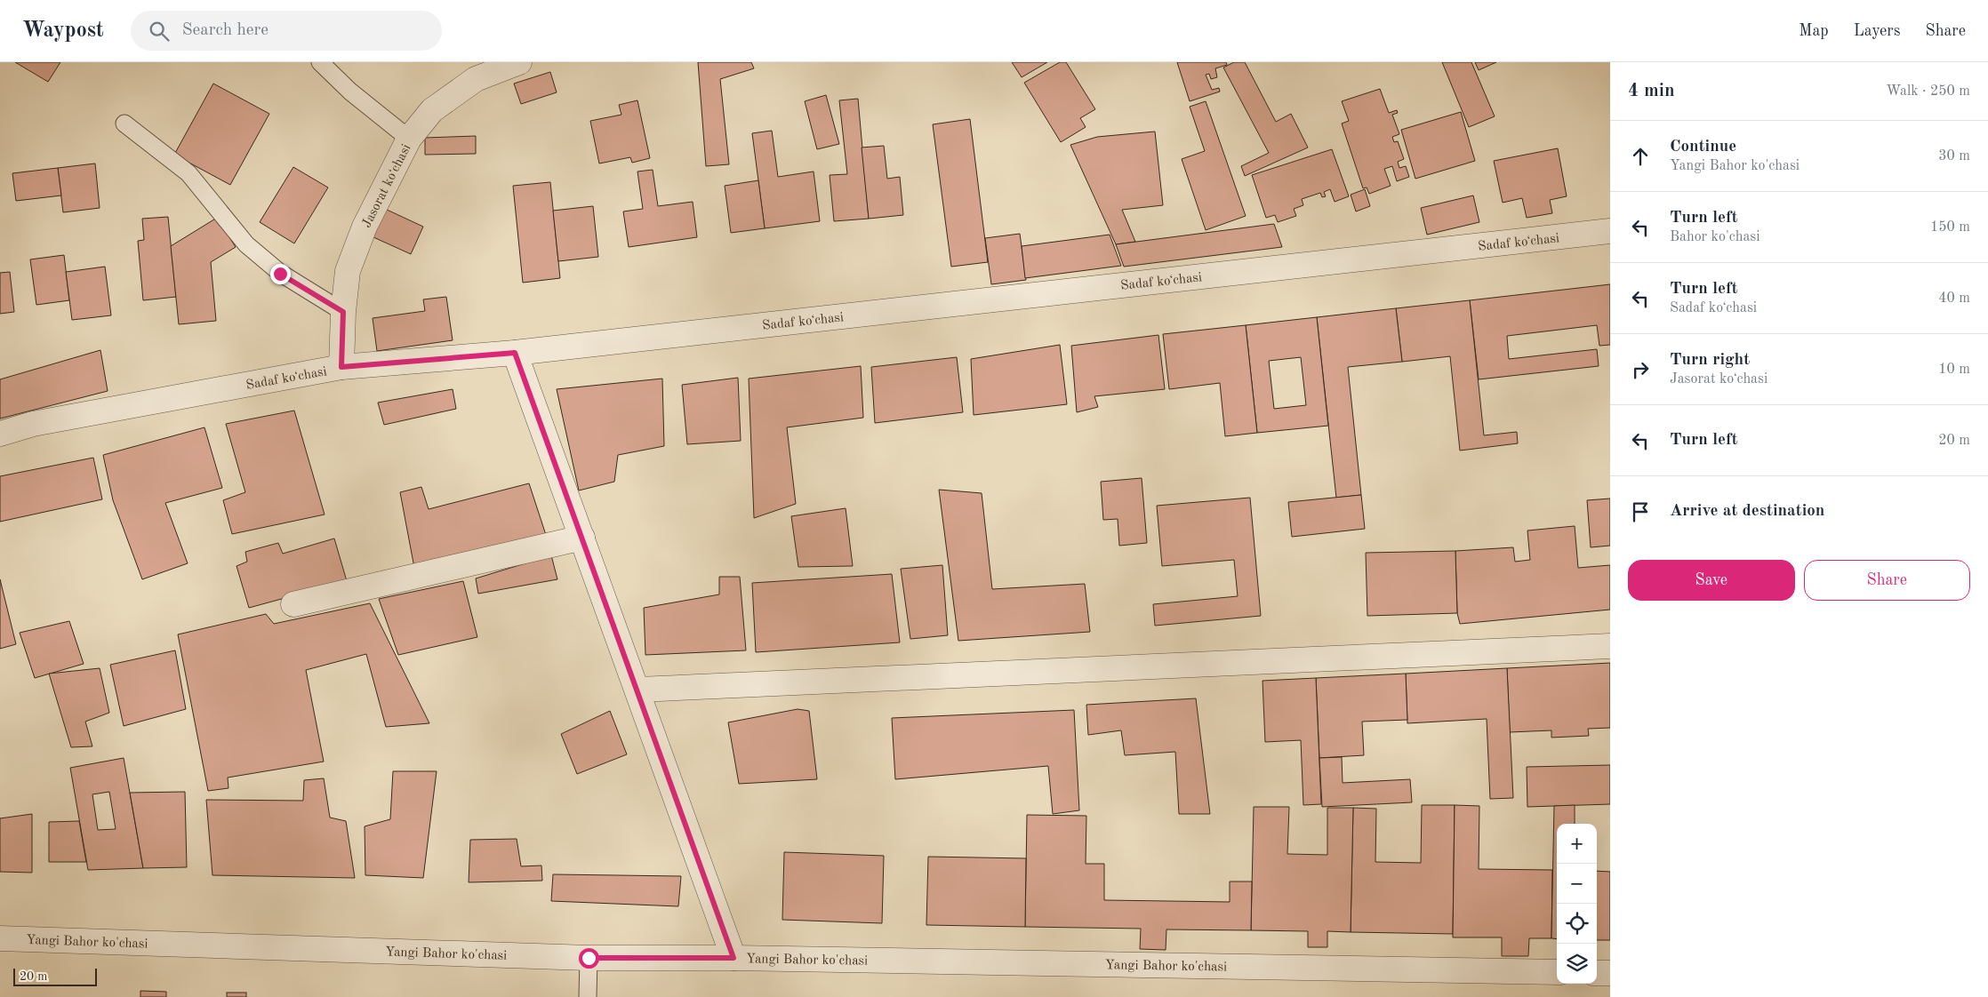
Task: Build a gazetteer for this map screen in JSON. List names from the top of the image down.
{
  "streets": {
    "street": ["Jasorat koʻchasi", "Sadaf koʻchasi", "Yangi Bahor ko'chasi"]
  },
  "crossings": [
    ["Jasorat koʻchasi", "Sadaf koʻchasi"]
  ],
  "scale_bar": "20 m",
  "page": {
    "header": "Waypost",
    "search": "Search here",
    "nav": ["Map", "Layers", "Share"],
    "heading": ["4 min", "Walk · 250 m"],
    "list": [
      ["Continue", "Yangi Bahor ko'chasi", "30 m"],
      ["Turn left", "Bahor ko'chasi", "150 m"],
      ["Turn left", "Sadaf koʻchasi", "40 m"],
      ["Turn right", "Jasorat koʻchasi", "10 m"],
      ["Turn left", "20 m"],
      "Arrive at destination"
    ],
    "buttons": ["Save", "Share"],
    "map_buttons": ["+", "−"],
    "scale": "20 m"
  }
}
